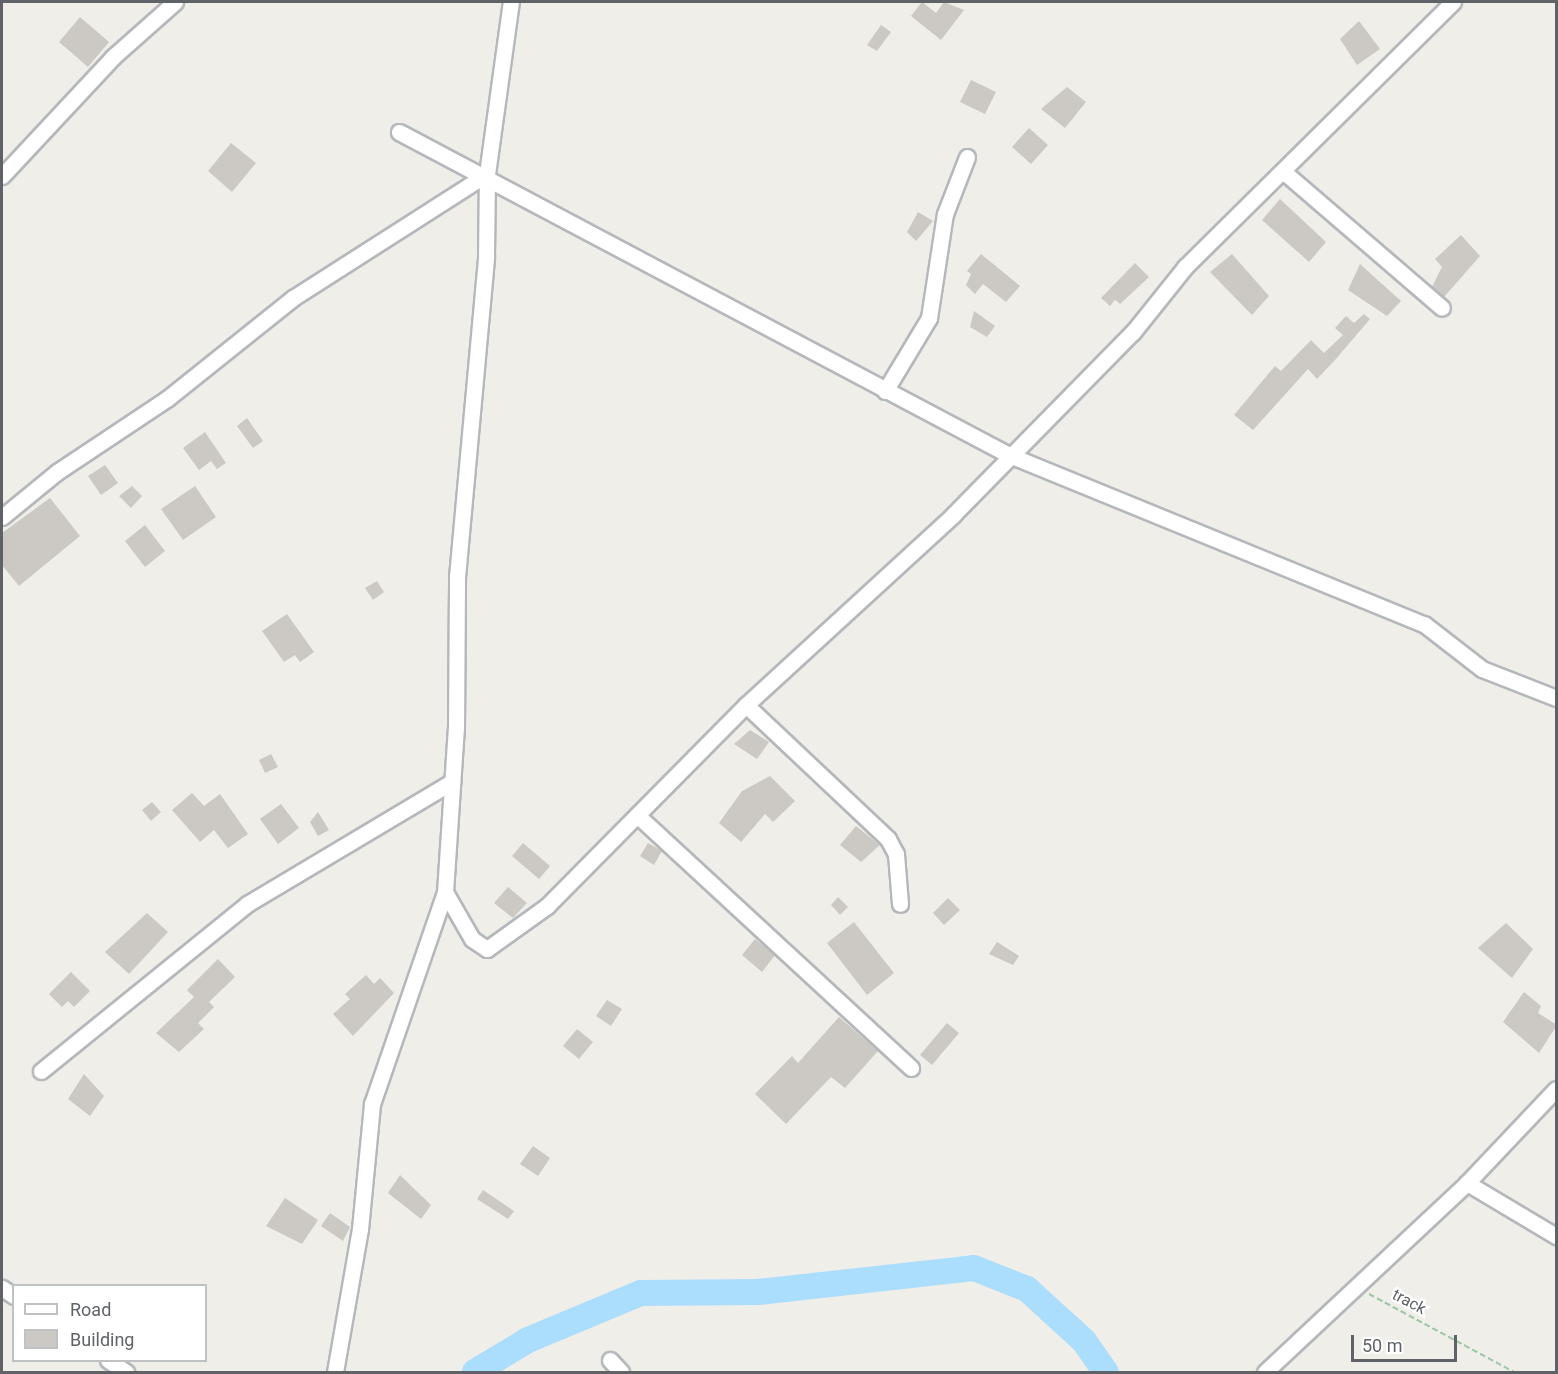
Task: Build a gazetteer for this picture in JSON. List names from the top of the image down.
{
  "streets": {
    "path": ["track"]
  },
  "legend": ["Road", "Building"],
  "scale_bar": "50 m"
}
